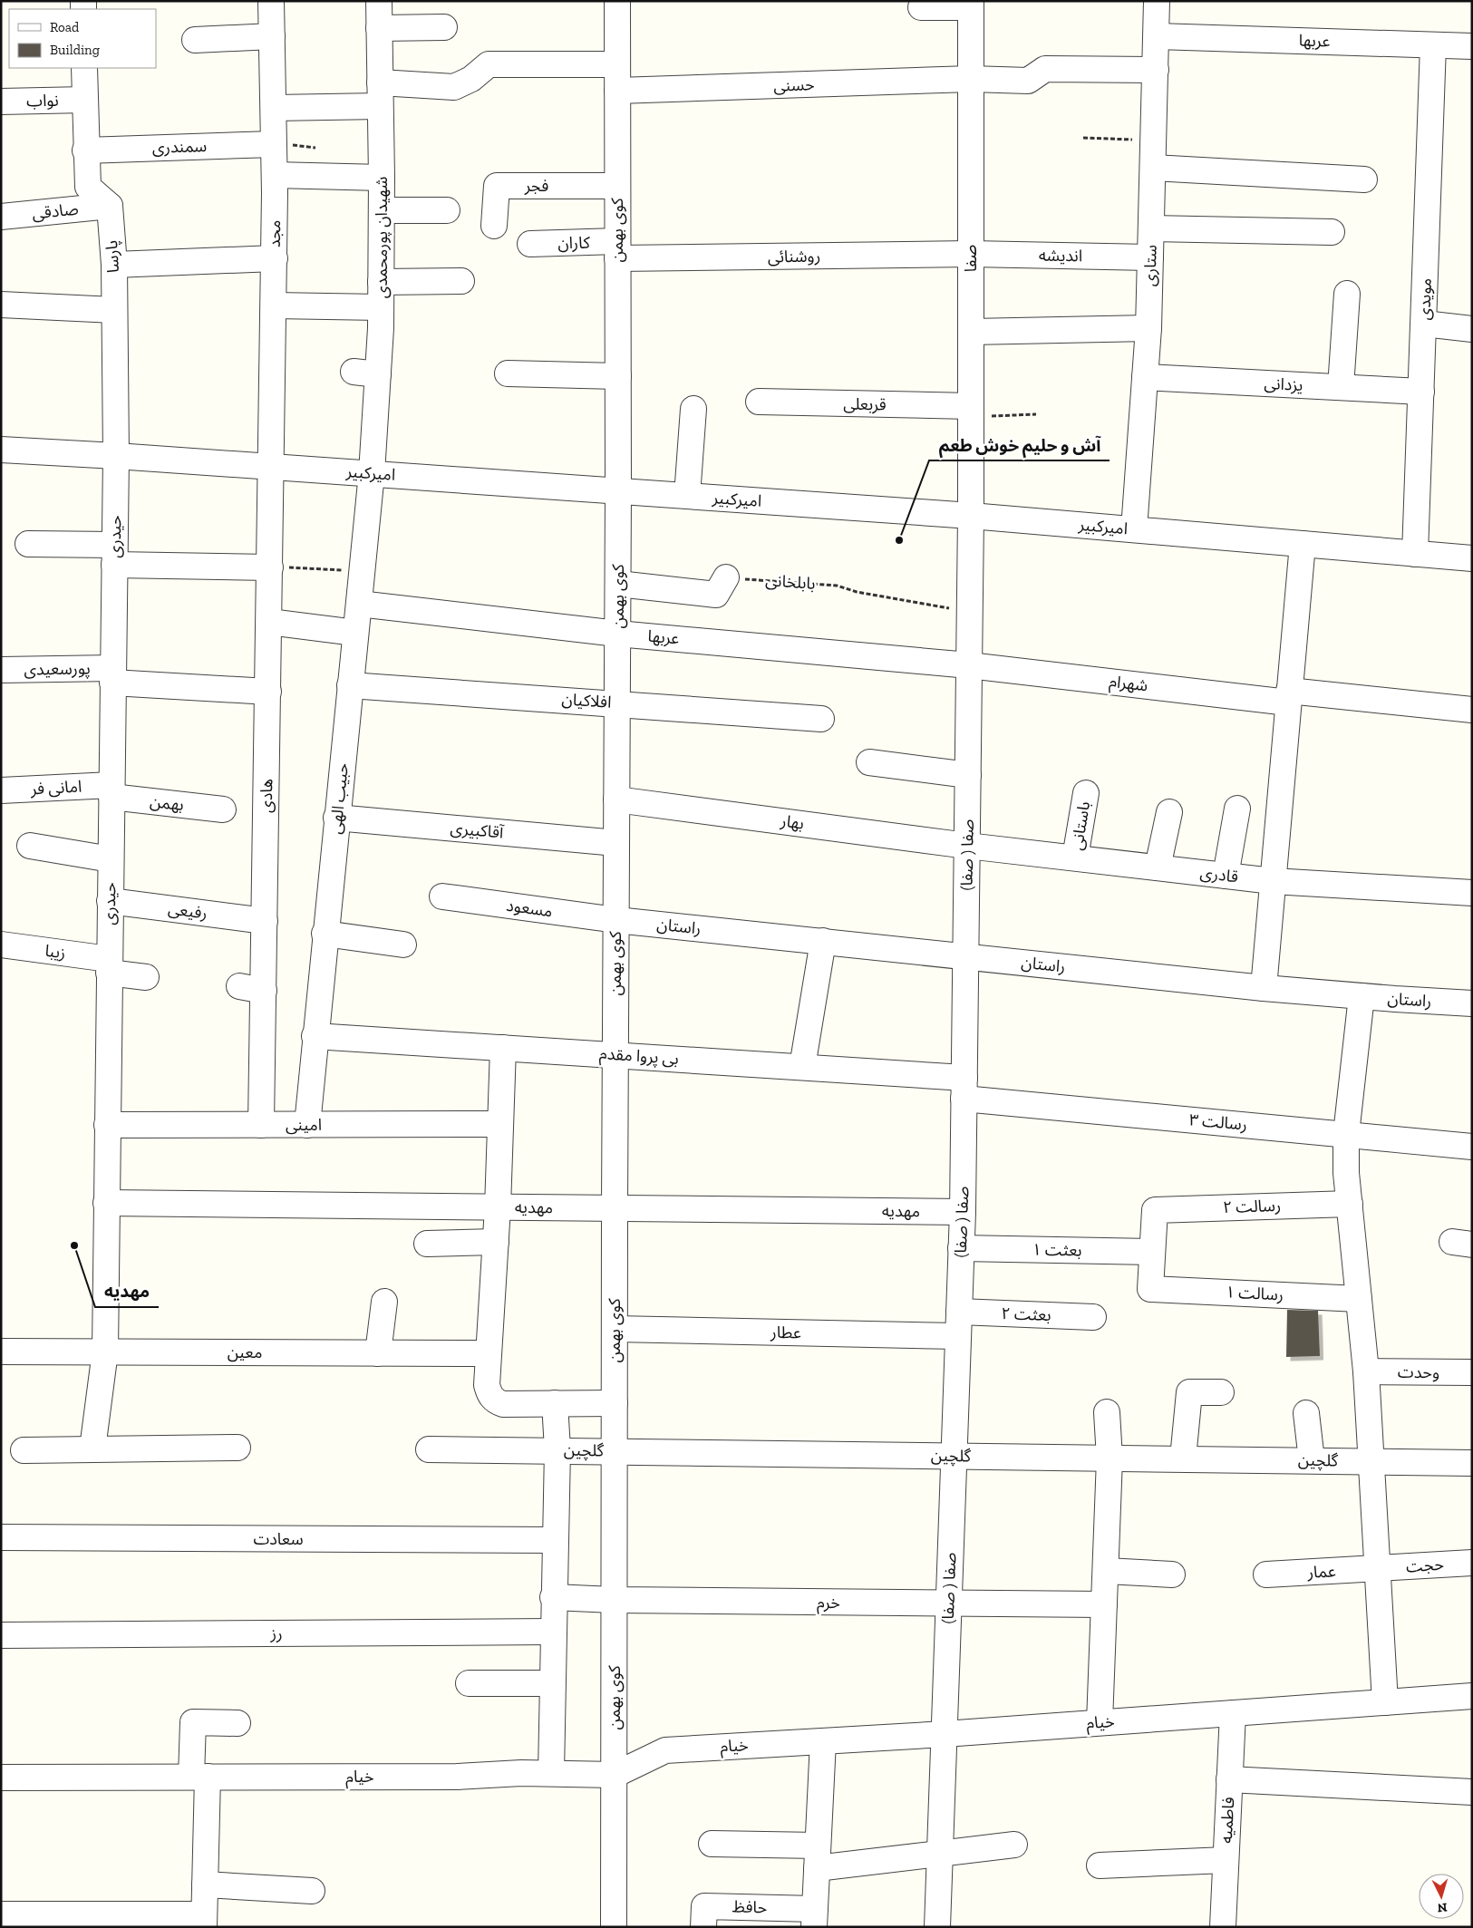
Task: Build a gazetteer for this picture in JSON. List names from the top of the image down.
{
  "streets": {
    "street": [
      "عربها",
      "حسنی",
      "نواب",
      "سمندری",
      "فجر",
      "صادقی",
      "کوی بهمن",
      "مجد",
      "شهیدان پورمحمدی",
      "کاران",
      "اندیشه",
      "پارسا",
      "روشنائی",
      "صفا",
      "ستاری",
      "مویدی",
      "یزدانی",
      "قربعلی",
      "امیرکبیر",
      "حیدری",
      "پورسعیدی",
      "شهرام",
      "افلاکیان",
      "امانی فر",
      "هادی",
      "حبیب الهی",
      "بهمن",
      "بهار",
      "باستانی",
      "آقاکبیری",
      "صفا ( صفا)",
      "قادری",
      "مسعود",
      "رفیعی",
      "راستان",
      "زیبا",
      "بی پروا مقدم",
      "رسالت ۳",
      "امینی",
      "رسالت ۲",
      "مهدیه",
      "بعثت ۱",
      "رسالت ۱",
      "بعثت ۲",
      "عطار",
      "معین",
      "وحدت",
      "گلچین",
      "سعادت",
      "حجت",
      "عمار",
      "خرم",
      "رز",
      "خیام",
      "فاطمیه",
      "حافظ"
    ],
    "path": ["بابلخانی"]
  },
  "crossings": [
    ["عربها", "کوی بهمن"],
    ["عربها", "ستاری"],
    ["عربها", "مویدی"],
    ["عربها", "شهرام"],
    ["عربها", "حبیب الهی"],
    ["عربها", "صفا ( صفا)"],
    ["حسنی", "کوی بهمن"],
    ["حسنی", "صفا"],
    ["حسنی", "ستاری"],
    ["سمندری", "مجد"],
    ["فجر", "کوی بهمن"],
    ["صادقی", "پارسا"],
    ["کوی بهمن", "کاران"],
    ["کوی بهمن", "روشنائی"],
    ["کوی بهمن", "امیرکبیر"],
    ["کوی بهمن", "افلاکیان"],
    ["کوی بهمن", "بهار"],
    ["کوی بهمن", "آقاکبیری"],
    ["کوی بهمن", "مسعود"],
    ["کوی بهمن", "راستان"],
    ["کوی بهمن", "بی پروا مقدم"],
    ["کوی بهمن", "مهدیه"],
    ["کوی بهمن", "عطار"],
    ["کوی بهمن", "گلچین"],
    ["کوی بهمن", "خرم"],
    ["کوی بهمن", "خیام"],
    ["مجد", "امیرکبیر"],
    ["مجد", "هادی"],
    ["شهیدان پورمحمدی", "امیرکبیر"],
    ["شهیدان پورمحمدی", "حبیب الهی"],
    ["کاران", "روشنائی"],
    ["اندیشه", "روشنائی"],
    ["اندیشه", "صفا"],
    ["اندیشه", "ستاری"],
    ["پارسا", "امیرکبیر"],
    ["پارسا", "حیدری"],
    ["روشنائی", "صفا"],
    ["صفا", "قربعلی"],
    ["صفا", "امیرکبیر"],
    ["صفا", "صفا ( صفا)"],
    ["ستاری", "یزدانی"],
    ["ستاری", "امیرکبیر"],
    ["مویدی", "یزدانی"],
    ["مویدی", "امیرکبیر"],
    ["امیرکبیر", "حیدری"],
    ["امیرکبیر", "هادی"],
    ["امیرکبیر", "حبیب الهی"],
    ["امیرکبیر", "صفا ( صفا)"],
    ["حیدری", "پورسعیدی"],
    ["حیدری", "امانی فر"],
    ["حیدری", "بهمن"],
    ["حیدری", "رفیعی"],
    ["حیدری", "زیبا"],
    ["حیدری", "امینی"],
    ["حیدری", "مهدیه"],
    ["حیدری", "معین"],
    ["بابلخانی", "صفا ( صفا)"],
    ["پورسعیدی", "هادی"],
    ["شهرام", "صفا ( صفا)"],
    ["افلاکیان", "حبیب الهی"],
    ["امانی فر", "بهمن"],
    ["هادی", "رفیعی"],
    ["هادی", "امینی"],
    ["حبیب الهی", "آقاکبیری"],
    ["حبیب الهی", "بی پروا مقدم"],
    ["حبیب الهی", "امینی"],
    ["بهار", "صفا ( صفا)"],
    ["بهار", "قادری"],
    ["باستانی", "قادری"],
    ["صفا ( صفا)", "قادری"],
    ["صفا ( صفا)", "راستان"],
    ["صفا ( صفا)", "بی پروا مقدم"],
    ["صفا ( صفا)", "رسالت ۳"],
    ["صفا ( صفا)", "مهدیه"],
    ["صفا ( صفا)", "بعثت ۱"],
    ["صفا ( صفا)", "بعثت ۲"],
    ["صفا ( صفا)", "عطار"],
    ["صفا ( صفا)", "گلچین"],
    ["صفا ( صفا)", "خرم"],
    ["صفا ( صفا)", "خیام"],
    ["مسعود", "راستان"],
    ["بی پروا مقدم", "رسالت ۳"],
    ["رسالت ۲", "بعثت ۱"],
    ["رسالت ۲", "رسالت ۱"],
    ["بعثت ۱", "رسالت ۱"],
    ["حجت", "عمار"],
    ["خیام", "فاطمیه"]
  ],
  "places": ["آش و حلیم خوش طعم", "مهدیه"],
  "legend": ["Road", "Building"],
  "north": "bottom"
}
